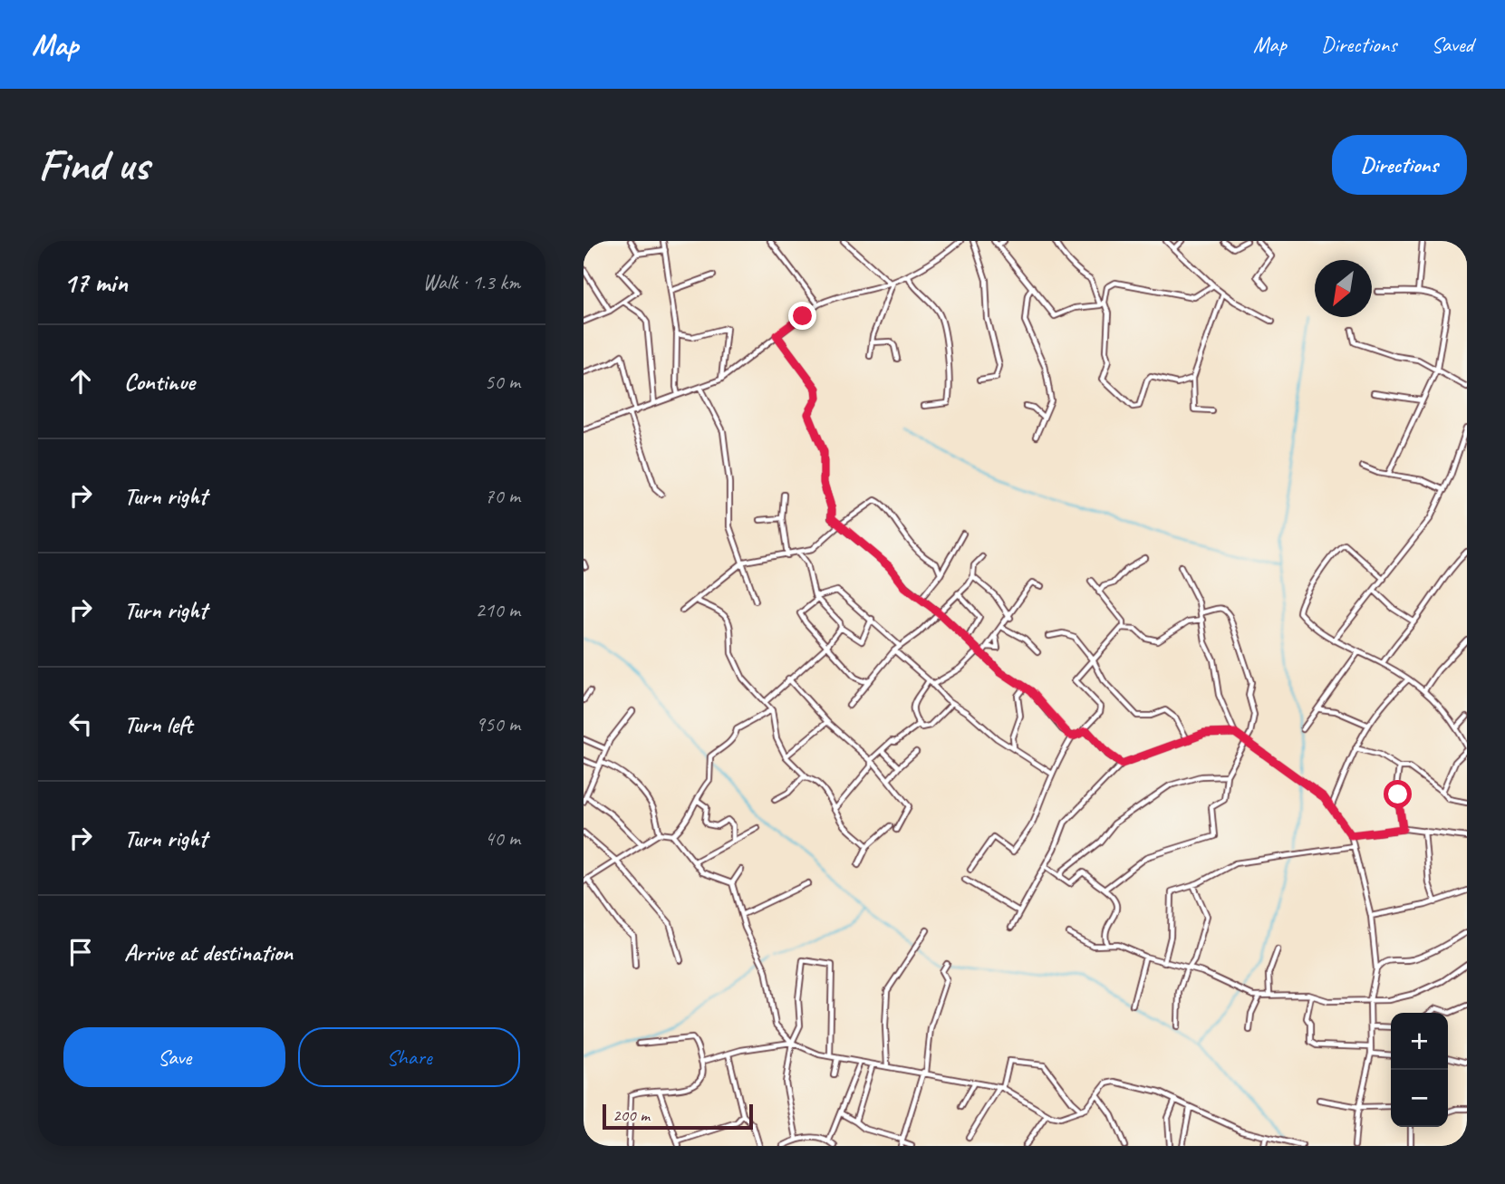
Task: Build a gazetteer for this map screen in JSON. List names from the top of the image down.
{
  "scale_bar": "200 m",
  "north": "bottom left",
  "page": {
    "header": "Map",
    "nav": ["Map", "Directions", "Saved"],
    "buttons": [
      "Directions",
      ["Save", "Share"]
    ],
    "title": "Find us",
    "heading": ["17 min", "Walk · 1.3 km"],
    "list": [
      ["Continue", "50 m"],
      ["Turn right", "70 m"],
      ["Turn right", "210 m"],
      ["Turn left", "950 m"],
      ["Turn right", "40 m"],
      "Arrive at destination"
    ],
    "map_buttons": ["+", "−"],
    "scale": "200 m"
  }
}
